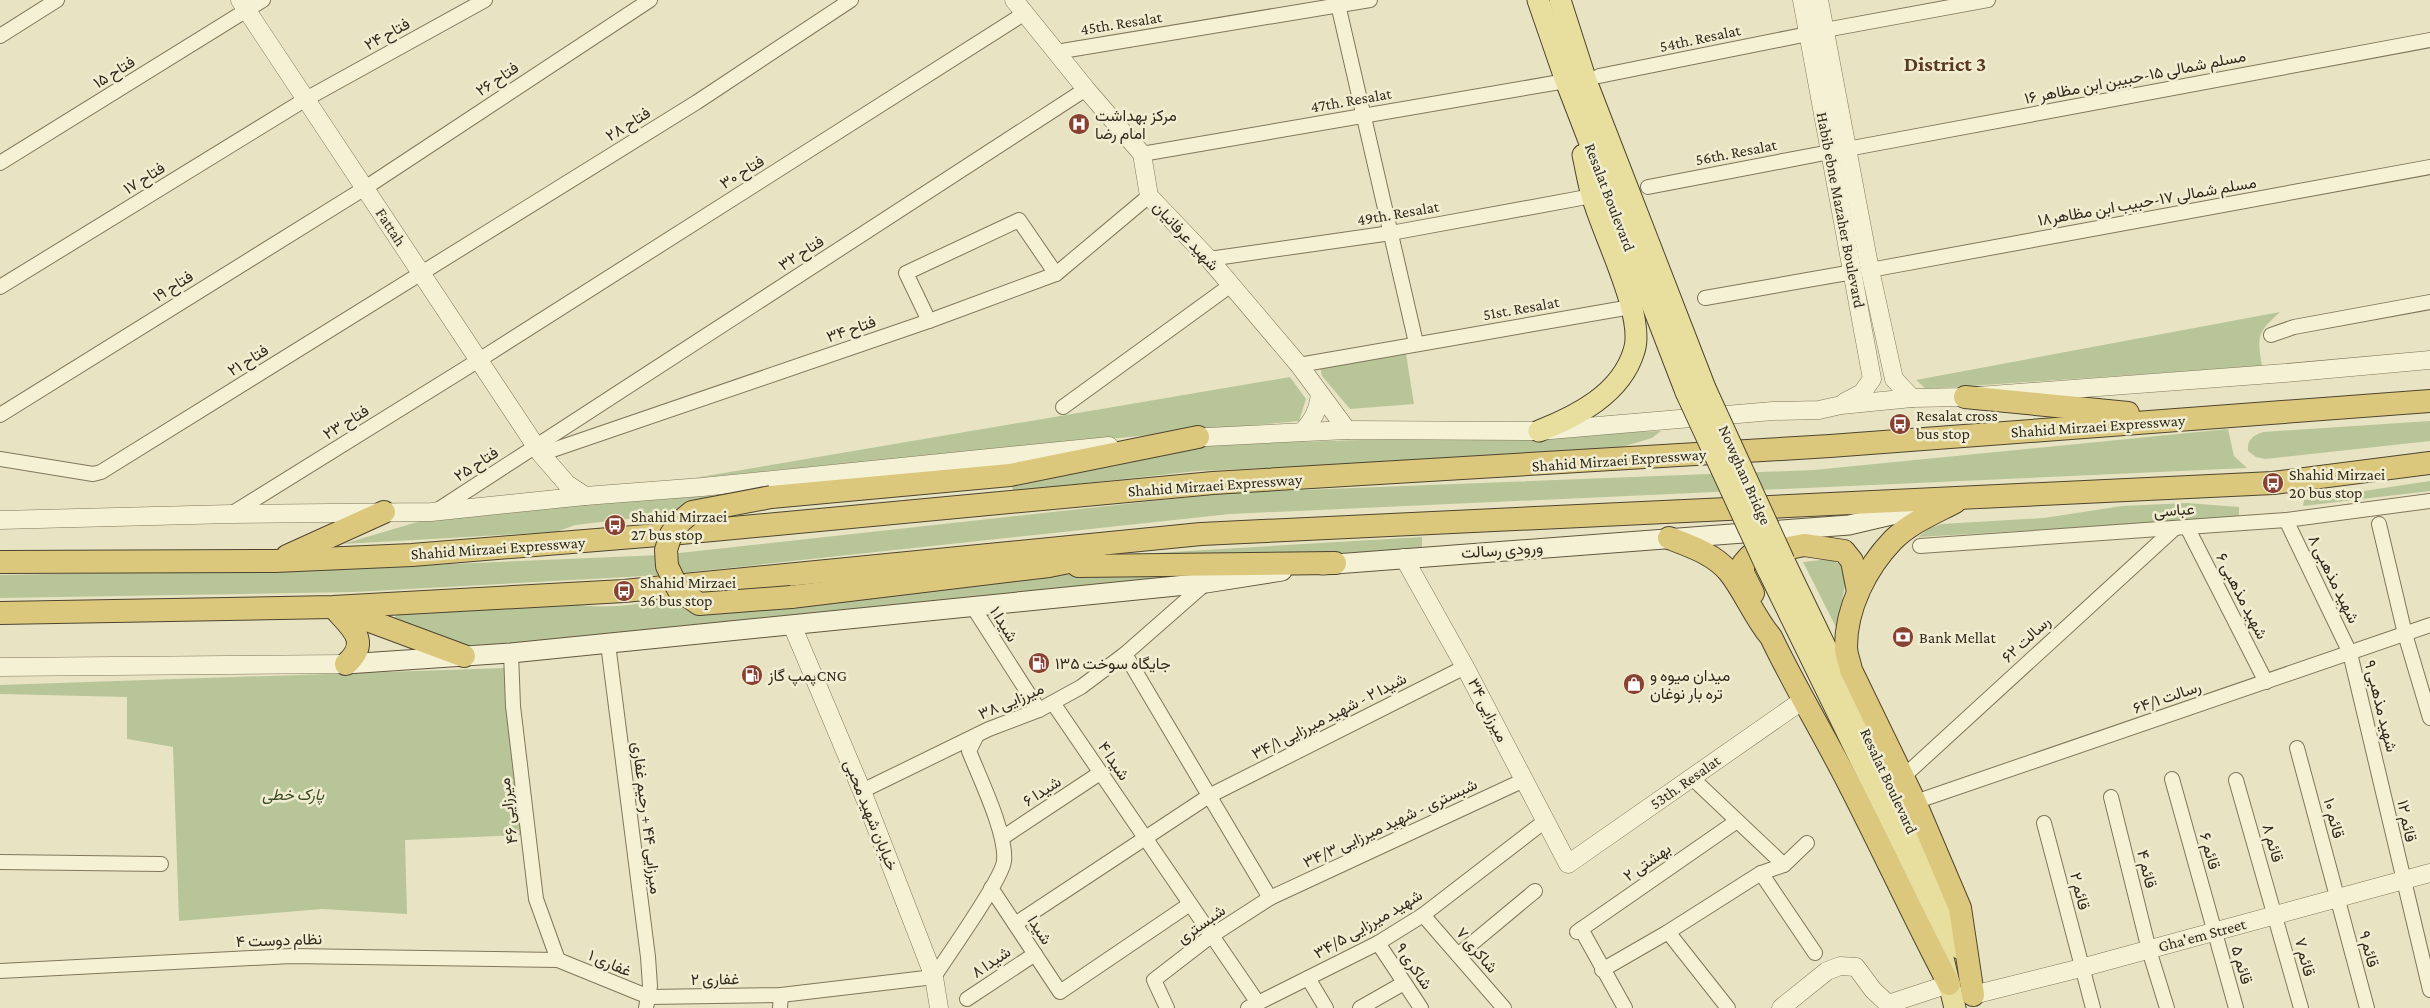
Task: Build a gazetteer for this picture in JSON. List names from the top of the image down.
{
  "streets": {
    "highway": ["Shahid Mirzaei Expressway"],
    "main road": ["Resalat Boulevard", "Nowghan Bridge", "ورودی رسالت"],
    "street": [
      "45th. Resalat",
      "فتاح ۲۴",
      "54th. Resalat",
      "فتاح ۱۵",
      "مسلم شمالی ۱۵-حبیبن ابن مظاهر ۱۶",
      "فتاح ۲۶",
      "47th. Resalat",
      "فتاح ۲۸",
      "56th. Resalat",
      "فتاح ۳۰",
      "فتاح ۱۷",
      "مسلم شمالی ۱۷-حبیب ابن مظاهر۱۸",
      "Habib ebne Mazaher Boulevard",
      "49th. Resalat",
      "Fattah",
      "شهید عرفانیان",
      "فتاح ۳۲",
      "فتاح ۱۹",
      "51st. Resalat",
      "فتاح ۳۴",
      "فتاح ۲۱",
      "فتاح ۲۳",
      "فتاح ۲۵",
      "عباسی",
      "شهید مذهبی ۸",
      "شهید مذهبی ۶",
      "شیدا ۱",
      "رسالت ۶۲",
      "رسالت ۶۴/۱",
      "میرزایی ۳۸",
      "شهید مذهبی ۹",
      "میرزایی ۳۴",
      "شیدا ۲ - شهید میرزایی ۳۴/۱",
      "شیدا ۴",
      "53th. Resalat",
      "شیدا ۶",
      "میرزایی ۴۶",
      "خیابان شهید محبی",
      "میرزایی ۴۴ + رحیم غفاری",
      "قائم ۱۰",
      "قائم ۱۲",
      "شبستری - شهید میرزایی ۳۴/۳",
      "قائم ۸",
      "قائم ۶",
      "بهشتی ۲",
      "قائم ۴",
      "قائم ۲",
      "شبستری",
      "شهید میرزایی ۳۴/۵",
      "شیدا",
      "Gha'em Street",
      "نظام دوست ۴",
      "قائم ۹",
      "شاکری ۷",
      "قائم ۷",
      "شیدا ۸",
      "غفاری ۱",
      "قائم ۵",
      "شاکری ۹",
      "غفاری ۲"
    ]
  },
  "crossings": [
    ["فتاح ۲۴", "فتاح ۱۷"],
    ["فتاح ۲۴", "Fattah"],
    ["54th. Resalat", "Habib ebne Mazaher Boulevard"],
    ["فتاح ۱۵", "Fattah"],
    ["مسلم شمالی ۱۵-حبیبن ابن مظاهر ۱۶", "56th. Resalat"],
    ["مسلم شمالی ۱۵-حبیبن ابن مظاهر ۱۶", "Habib ebne Mazaher Boulevard"],
    ["فتاح ۲۶", "Fattah"],
    ["فتاح ۲۶", "فتاح ۱۹"],
    ["47th. Resalat", "Resalat Boulevard"],
    ["47th. Resalat", "شهید عرفانیان"],
    ["فتاح ۲۸", "Fattah"],
    ["فتاح ۲۸", "فتاح ۲۱"],
    ["56th. Resalat", "Habib ebne Mazaher Boulevard"],
    ["فتاح ۳۰", "Fattah"],
    ["فتاح ۳۰", "فتاح ۲۳"],
    ["فتاح ۱۷", "Fattah"],
    ["Resalat Boulevard", "Nowghan Bridge"],
    ["Resalat Boulevard", "Gha'em Street"],
    ["مسلم شمالی ۱۷-حبیب ابن مظاهر۱۸", "Habib ebne Mazaher Boulevard"],
    ["49th. Resalat", "شهید عرفانیان"],
    ["Fattah", "فتاح ۳۲"],
    ["Fattah", "فتاح ۱۹"],
    ["Fattah", "فتاح ۳۴"],
    ["Fattah", "فتاح ۲۱"],
    ["Fattah", "فتاح ۲۳"],
    ["Fattah", "فتاح ۲۵"],
    ["شهید عرفانیان", "51st. Resalat"],
    ["شهید عرفانیان", "فتاح ۳۴"],
    ["فتاح ۳۲", "فتاح ۳۴"],
    ["فتاح ۳۲", "فتاح ۲۵"],
    ["فتاح ۳۴", "فتاح ۲۵"],
    ["عباسی", "شهید مذهبی ۸"],
    ["عباسی", "شهید مذهبی ۶"],
    ["عباسی", "رسالت ۶۲"],
    ["ورودی رسالت", "شیدا ۱"],
    ["ورودی رسالت", "میرزایی ۳۸"],
    ["ورودی رسالت", "میرزایی ۳۴"],
    ["ورودی رسالت", "میرزایی ۴۶"],
    ["ورودی رسالت", "خیابان شهید محبی"],
    ["ورودی رسالت", "میرزایی ۴۴ + رحیم غفاری"],
    ["شهید مذهبی ۸", "رسالت ۶۴/۱"],
    ["شهید مذهبی ۸", "شهید مذهبی ۹"],
    ["شهید مذهبی ۶", "رسالت ۶۲"],
    ["شهید مذهبی ۶", "رسالت ۶۴/۱"],
    ["شیدا ۱", "میرزایی ۳۸"],
    ["رسالت ۶۴/۱", "شهید مذهبی ۹"],
    ["میرزایی ۳۸", "شیدا ۴"],
    ["میرزایی ۳۸", "خیابان شهید محبی"],
    ["شهید مذهبی ۹", "قائم ۱۲"],
    ["میرزایی ۳۴", "شیدا ۲ - شهید میرزایی ۳۴/۱"],
    ["میرزایی ۳۴", "53th. Resalat"],
    ["میرزایی ۳۴", "شبستری - شهید میرزایی ۳۴/۳"],
    ["میرزایی ۳۴", "شهید میرزایی ۳۴/۵"],
    ["شیدا ۴", "شیدا ۶"],
    ["شیدا ۴", "شبستری"],
    ["شیدا ۴", "شهید میرزایی ۳۴/۵"],
    ["شیدا ۴", "شیدا"],
    ["میرزایی ۴۶", "نظام دوست ۴"],
    ["میرزایی ۴۶", "غفاری ۱"],
    ["خیابان شهید محبی", "غفاری ۲"],
    ["میرزایی ۴۴ + رحیم غفاری", "غفاری ۱"],
    ["میرزایی ۴۴ + رحیم غفاری", "غفاری ۲"],
    ["قائم ۱۰", "Gha'em Street"],
    ["قائم ۱۰", "قائم ۹"],
    ["قائم ۱۲", "Gha'em Street"],
    ["شبستری - شهید میرزایی ۳۴/۳", "شبستری"],
    ["قائم ۸", "Gha'em Street"],
    ["قائم ۸", "قائم ۷"],
    ["قائم ۶", "Gha'em Street"],
    ["قائم ۶", "قائم ۵"],
    ["قائم ۴", "Gha'em Street"],
    ["قائم ۲", "Gha'em Street"],
    ["شهید میرزایی ۳۴/۵", "شاکری ۷"],
    ["شهید میرزایی ۳۴/۵", "شاکری ۹"],
    ["شیدا", "شیدا ۸"],
    ["Gha'em Street", "قائم ۹"],
    ["Gha'em Street", "قائم ۷"],
    ["Gha'em Street", "قائم ۵"],
    ["نظام دوست ۴", "غفاری ۱"],
    ["غفاری ۱", "غفاری ۲"]
  ],
  "districts": ["District 3"],
  "parks": ["پارک خطی"],
  "places": {
    "hospital": ["مرکز بهداشت امام رضا"],
    "bus stop": [
      "Resalat cross bus stop",
      "Shahid Mirzaei 20 bus stop",
      "Shahid Mirzaei 27 bus stop",
      "Shahid Mirzaei 36 bus stop"
    ],
    "bank": ["Bank Mellat"],
    "fuel station": ["جایگاه سوخت ۱۳۵", "پمپ گازCNG"],
    "shop": ["میدان میوه و تره بار نوغان"]
  }
}
